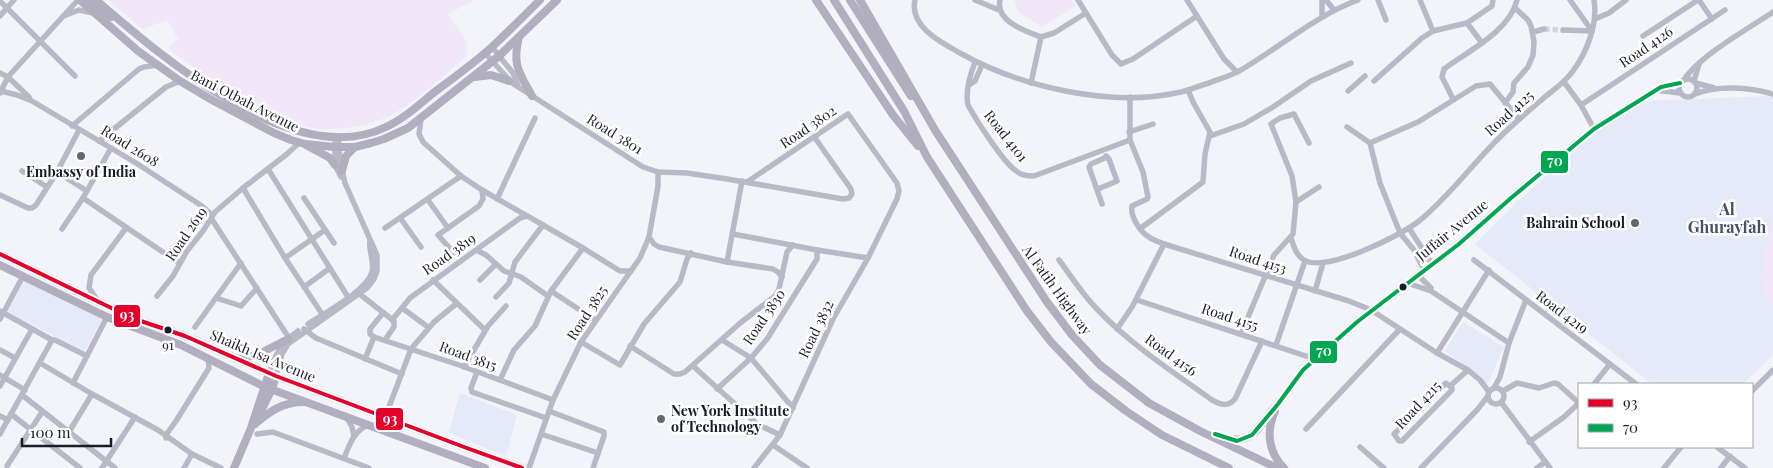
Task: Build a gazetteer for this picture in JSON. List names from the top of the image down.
{
  "streets": {
    "main road": ["Bani Otbah Avenue", "Al Fatih Highway", "Shaikh Isa Avenue"],
    "street": [
      "Road 4126",
      "Road 4125",
      "Road 3802",
      "Road 3801",
      "Road 4101",
      "Road 2608",
      "Juffair Avenue",
      "Road 2619",
      "Road 3819",
      "Road 4153",
      "Road 4219",
      "Road 3825",
      "Road 3830",
      "Road 4155",
      "Road 3832",
      "Road 4156",
      "Road 3815",
      "Road 4215"
    ]
  },
  "crossings": [
    ["Bani Otbah Avenue", "Road 3801"],
    ["Bani Otbah Avenue", "Road 2619"],
    ["Road 3802", "Road 3801"],
    ["Road 3802", "Road 3832"],
    ["Road 3801", "Road 3825"],
    ["Road 2608", "Road 2619"],
    ["Juffair Avenue", "Road 4153"],
    ["Juffair Avenue", "Road 4155"],
    ["Road 3825", "Road 3815"],
    ["Road 4155", "Road 4156"]
  ],
  "districts": ["Al Ghurayfah"],
  "places": [
    "Embassy of India",
    "Bahrain School",
    "91",
    "New York Institute of Technology"
  ],
  "lines": ["transit line 70", "transit line 93"],
  "legend": ["93", "70"],
  "scale_bar": "100 m"
}
